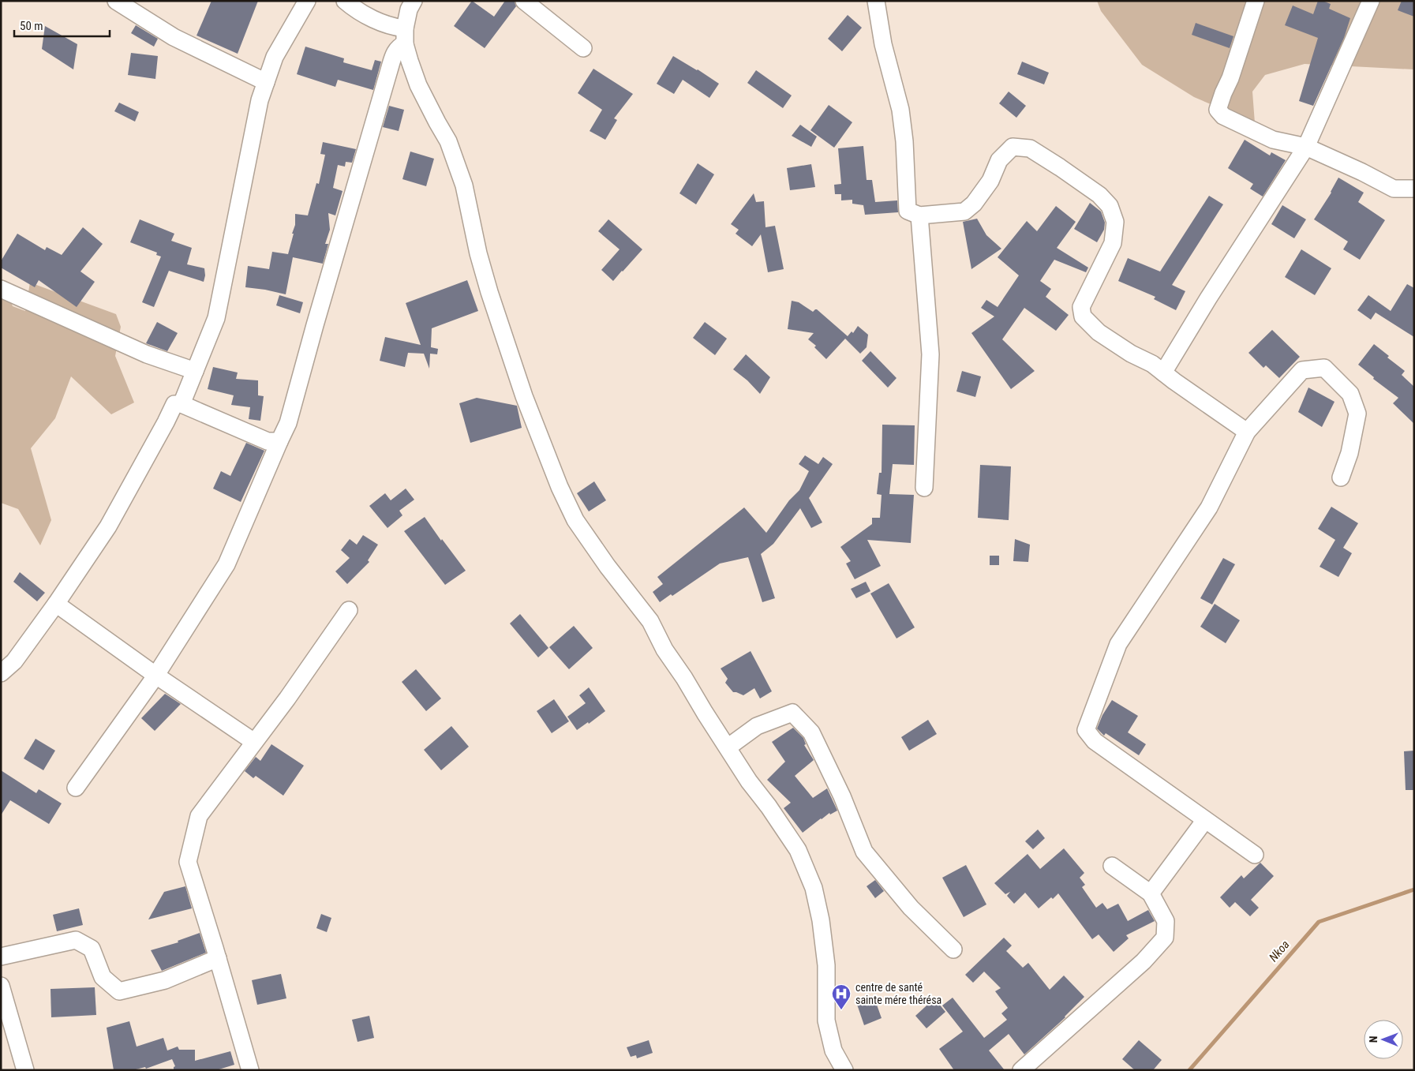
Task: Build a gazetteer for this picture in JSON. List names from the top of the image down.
{
  "water": ["Nkoa"],
  "places": {
    "hospital": ["centre de santé sainte mére thérésa"]
  },
  "scale_bar": "50 m",
  "north": "left"
}
